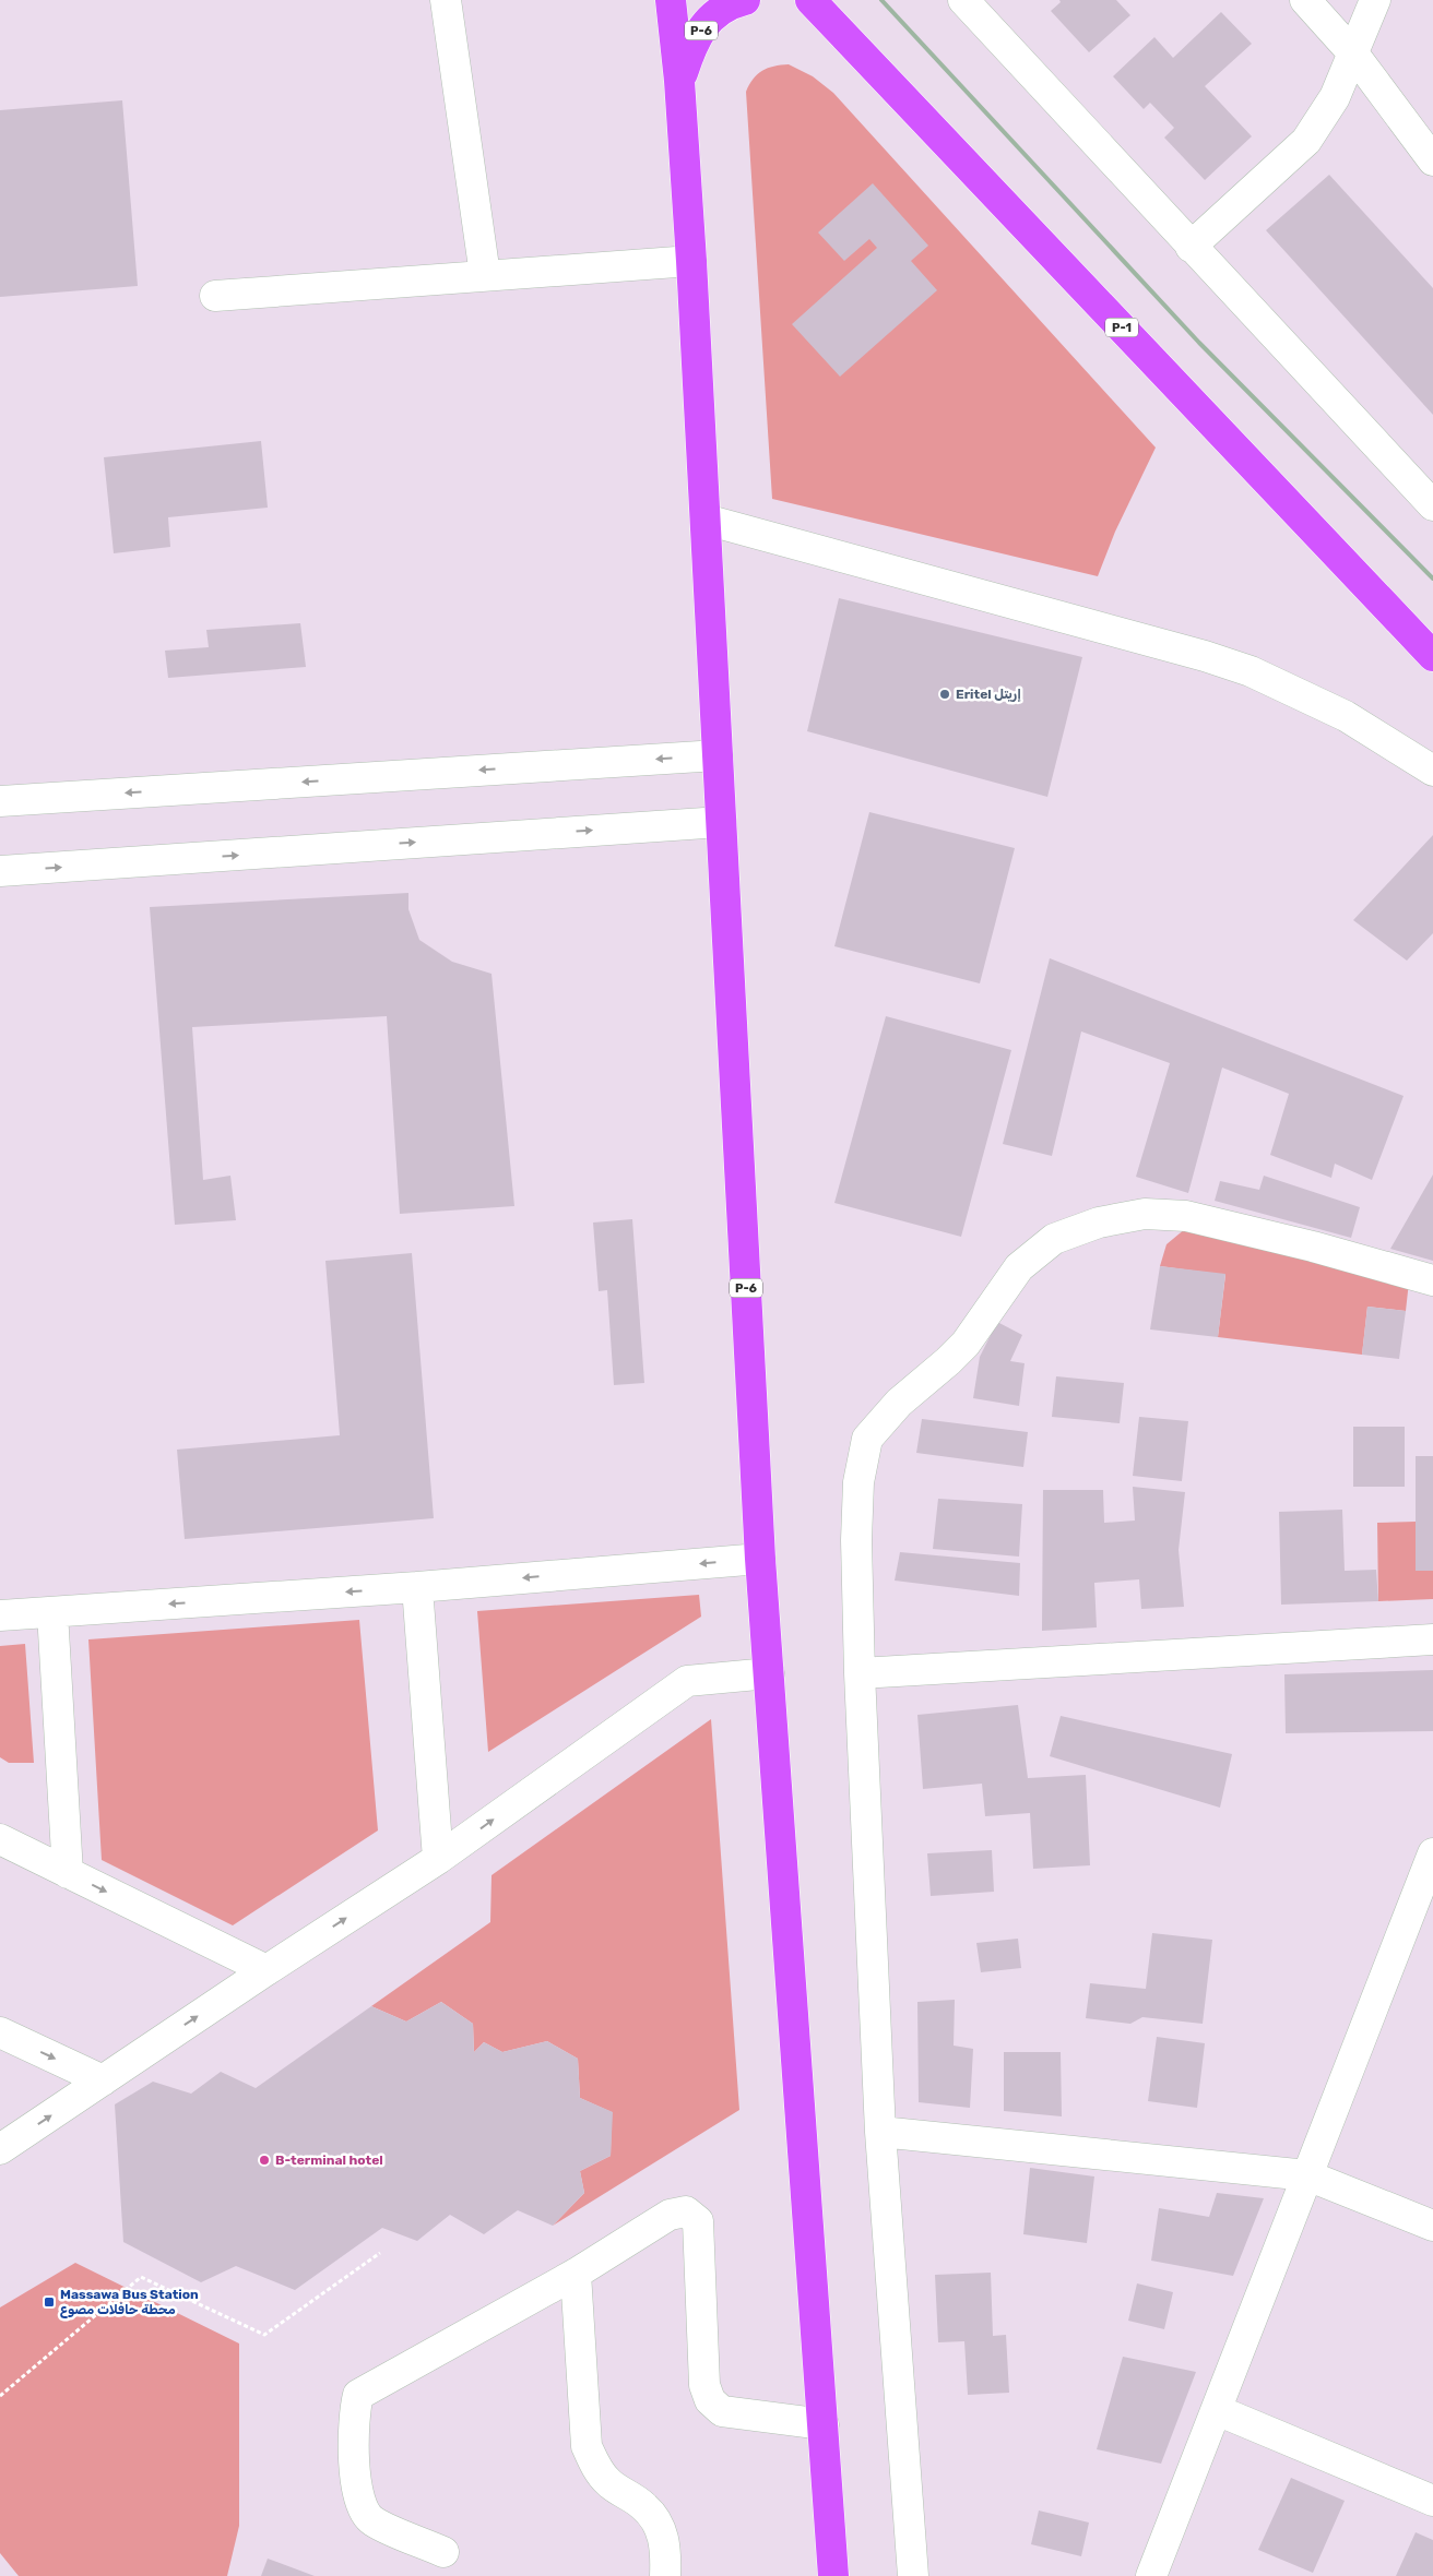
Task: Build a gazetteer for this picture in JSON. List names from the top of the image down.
{
  "streets": {
    "highway": ["P-6", "P-1"]
  },
  "places": {
    "other": ["Eritel إريتل", "B-terminal hotel"],
    "transit": ["Massawa Bus Station محطة حافلات مصوع"]
  }
}
